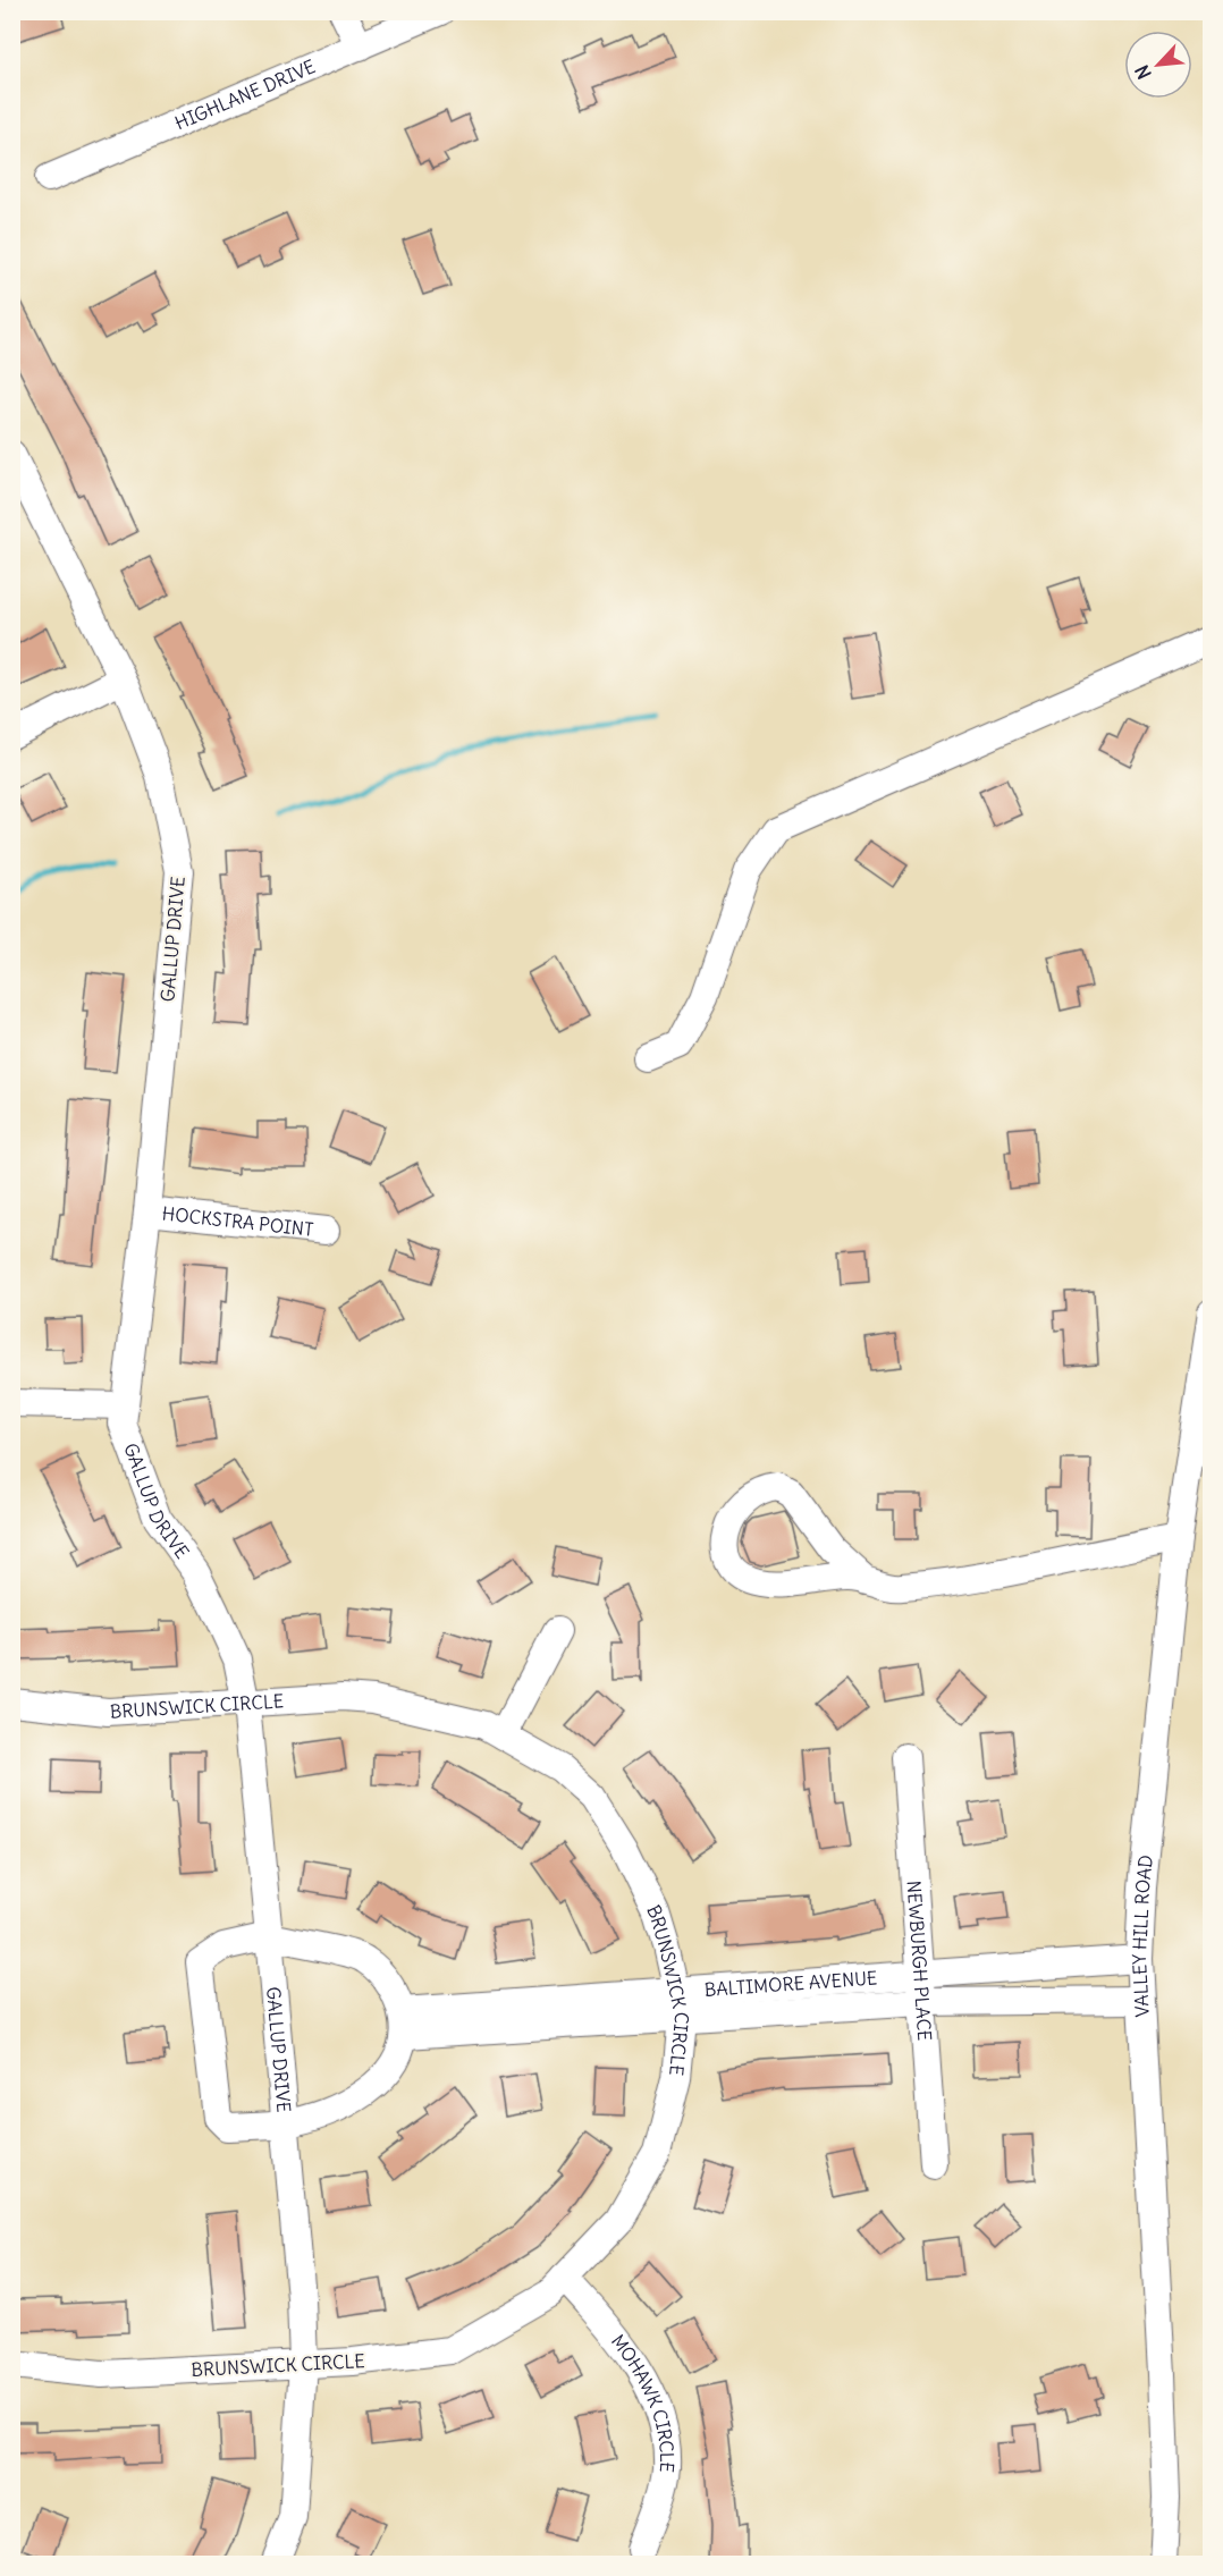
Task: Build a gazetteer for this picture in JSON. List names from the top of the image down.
{
  "streets": {
    "street": [
      "HIGHLANE DRIVE",
      "GALLUP DRIVE",
      "HOCKSTRA POINT",
      "BRUNSWICK CIRCLE",
      "VALLEY HILL ROAD",
      "NEWBURGH PLACE",
      "BALTIMORE AVENUE",
      "MOHAWK CIRCLE"
    ]
  },
  "crossings": [
    ["GALLUP DRIVE", "HOCKSTRA POINT"],
    ["GALLUP DRIVE", "BRUNSWICK CIRCLE"],
    ["BRUNSWICK CIRCLE", "BALTIMORE AVENUE"],
    ["BRUNSWICK CIRCLE", "MOHAWK CIRCLE"],
    ["VALLEY HILL ROAD", "BALTIMORE AVENUE"],
    ["NEWBURGH PLACE", "BALTIMORE AVENUE"]
  ],
  "north": "bottom left"
}
